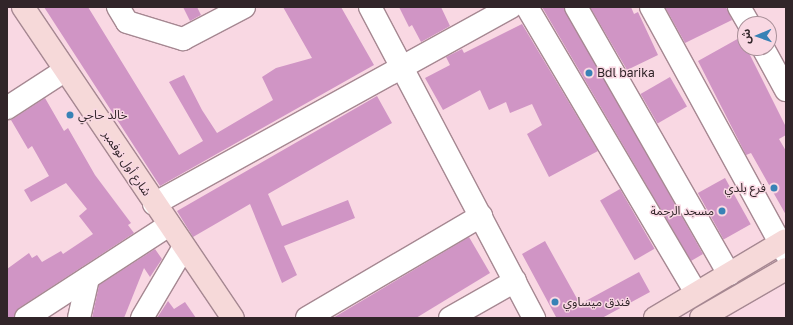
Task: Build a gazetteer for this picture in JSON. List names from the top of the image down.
{
  "streets": {
    "main road": ["شارع أول نوفمبر"]
  },
  "places": [
    "Bdl barika",
    "خالد حاجي",
    "فرع بلدي",
    "مسجد الرحمة",
    "فندق ميساوي"
  ],
  "north": "left"
}
